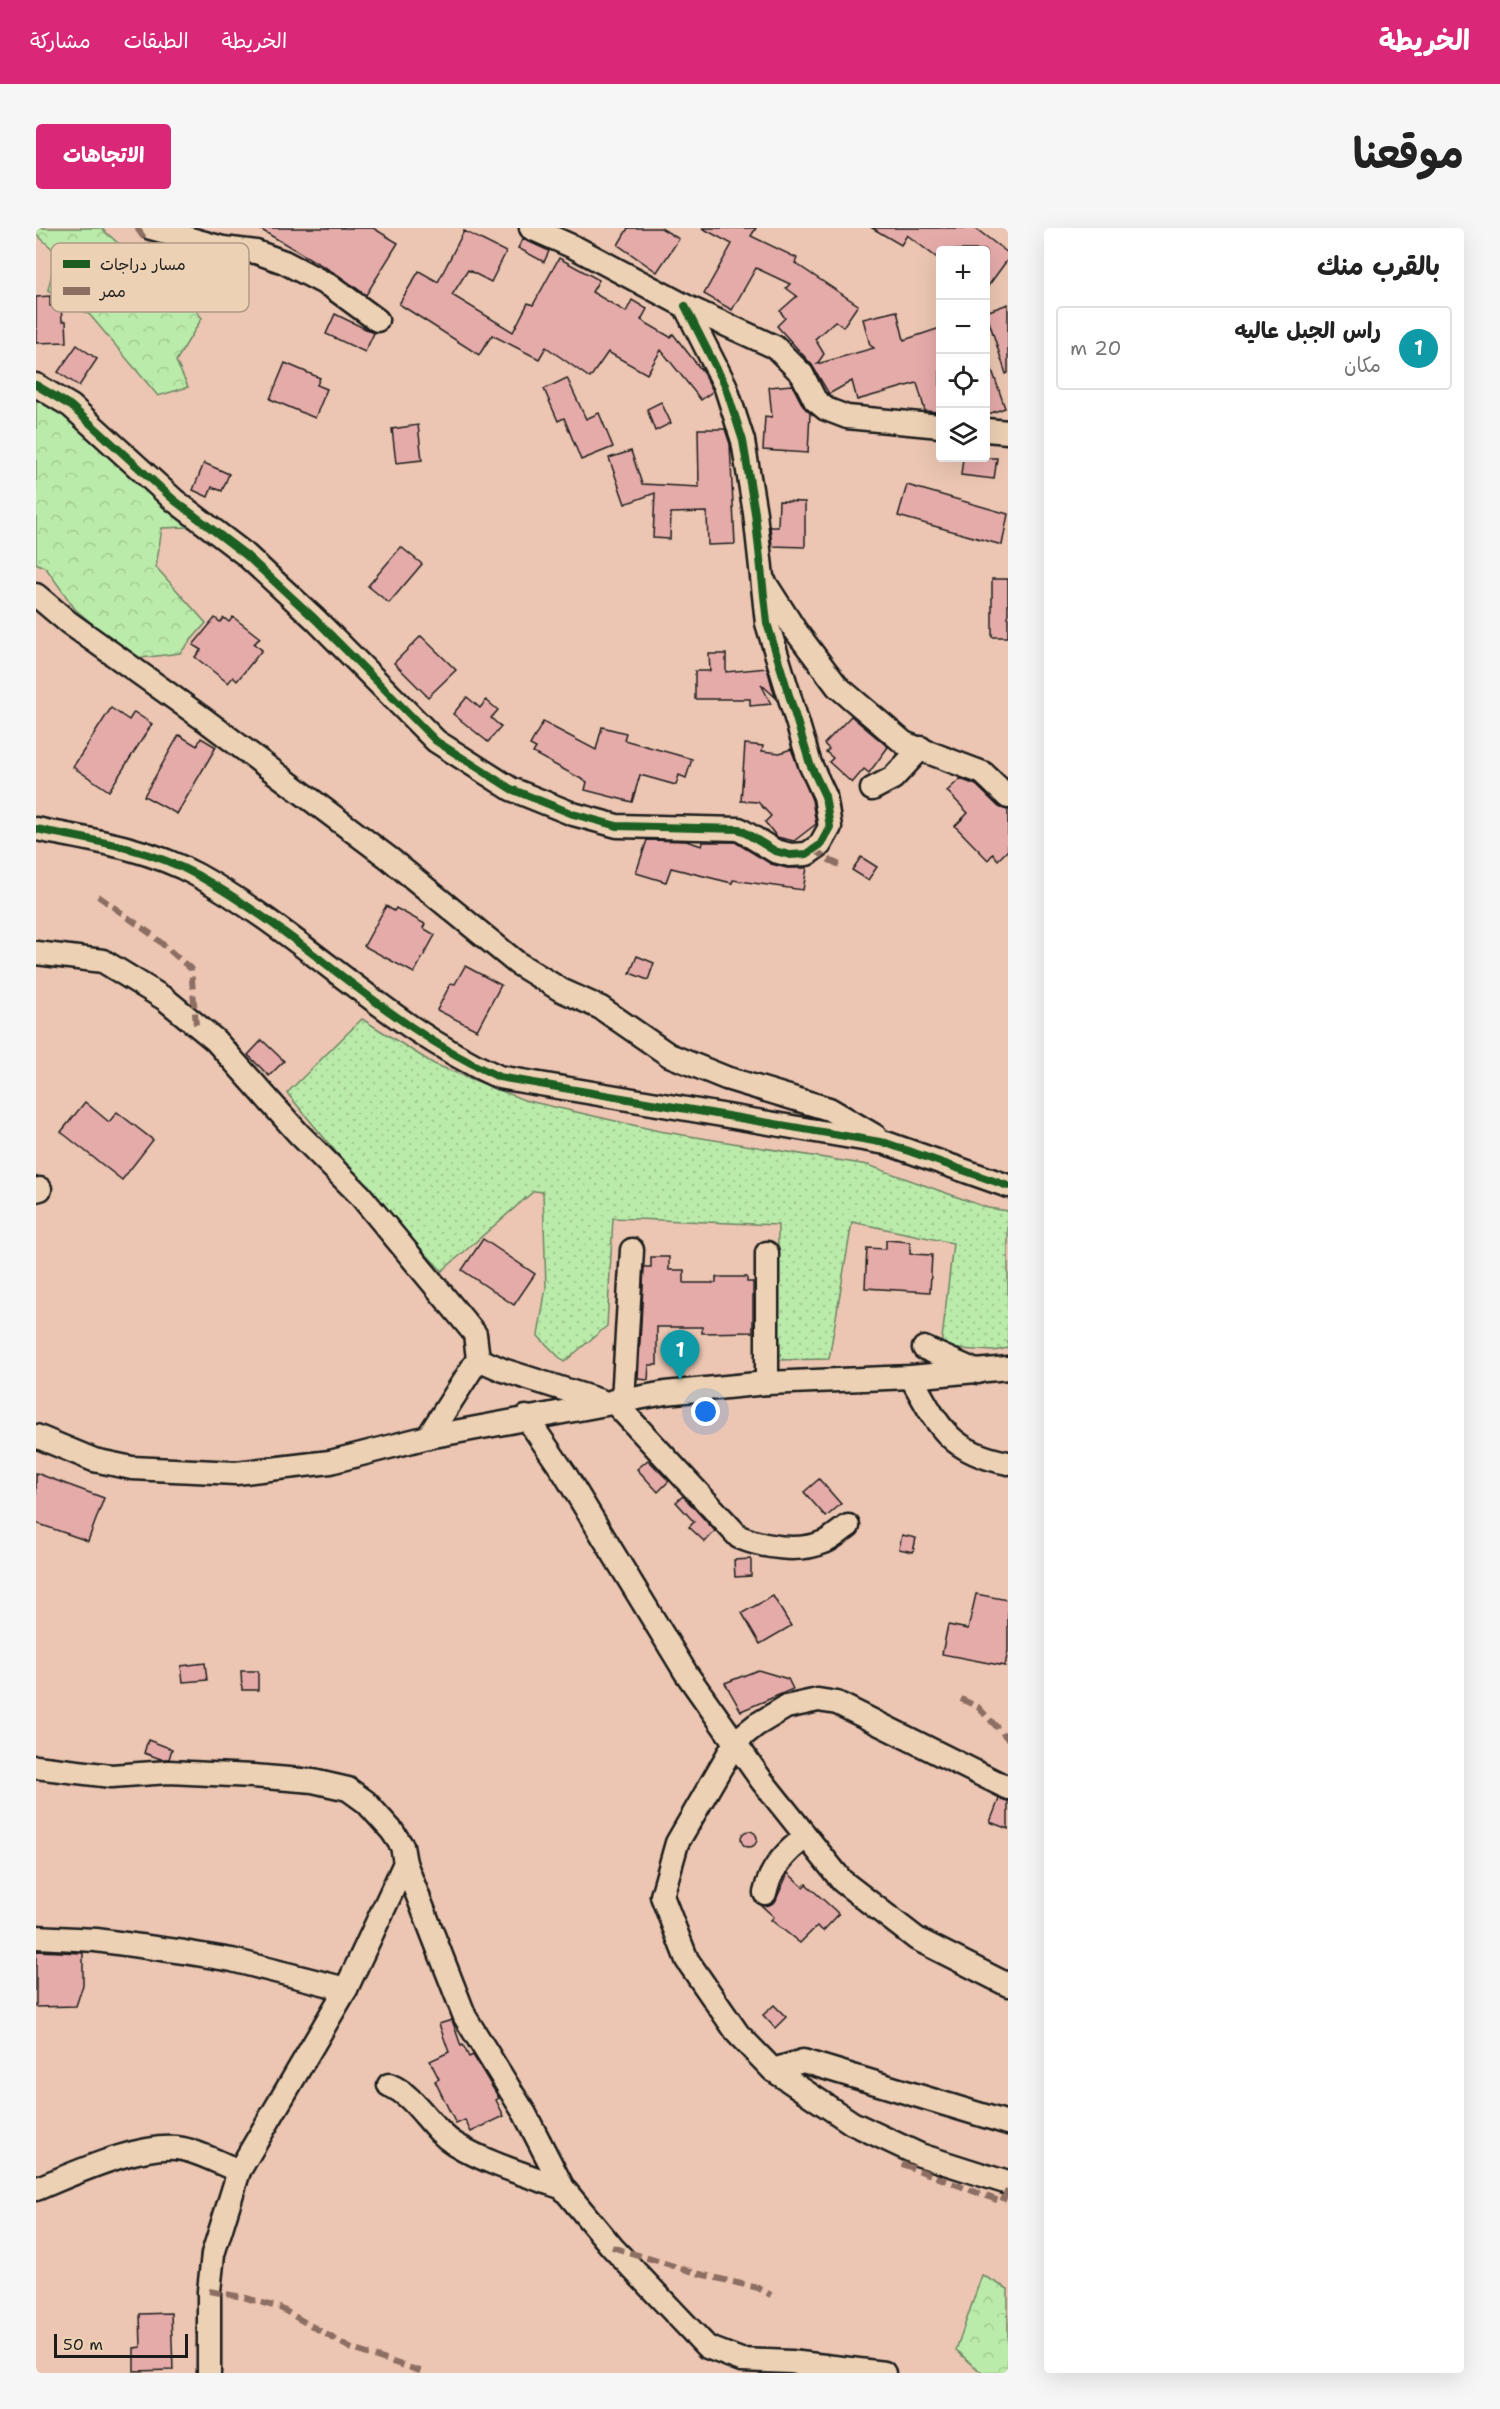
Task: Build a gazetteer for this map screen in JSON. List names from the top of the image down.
{
  "legend": ["مسار دراجات", "ممر"],
  "scale_bar": "50 m",
  "page": {
    "header": "الخريطة",
    "nav": ["الخريطة", "الطبقات", "مشاركة"],
    "title": "موقعنا",
    "buttons": "الاتجاهات",
    "heading": "بالقرب منك",
    "map_buttons": ["+", "−"],
    "list": [
      {
        "mark": "1",
        "name": "راس الجبل عاليه",
        "note": "مكان",
        "value": "20 m"
      }
    ],
    "pins": "1",
    "scale": "50 m"
  }
}
